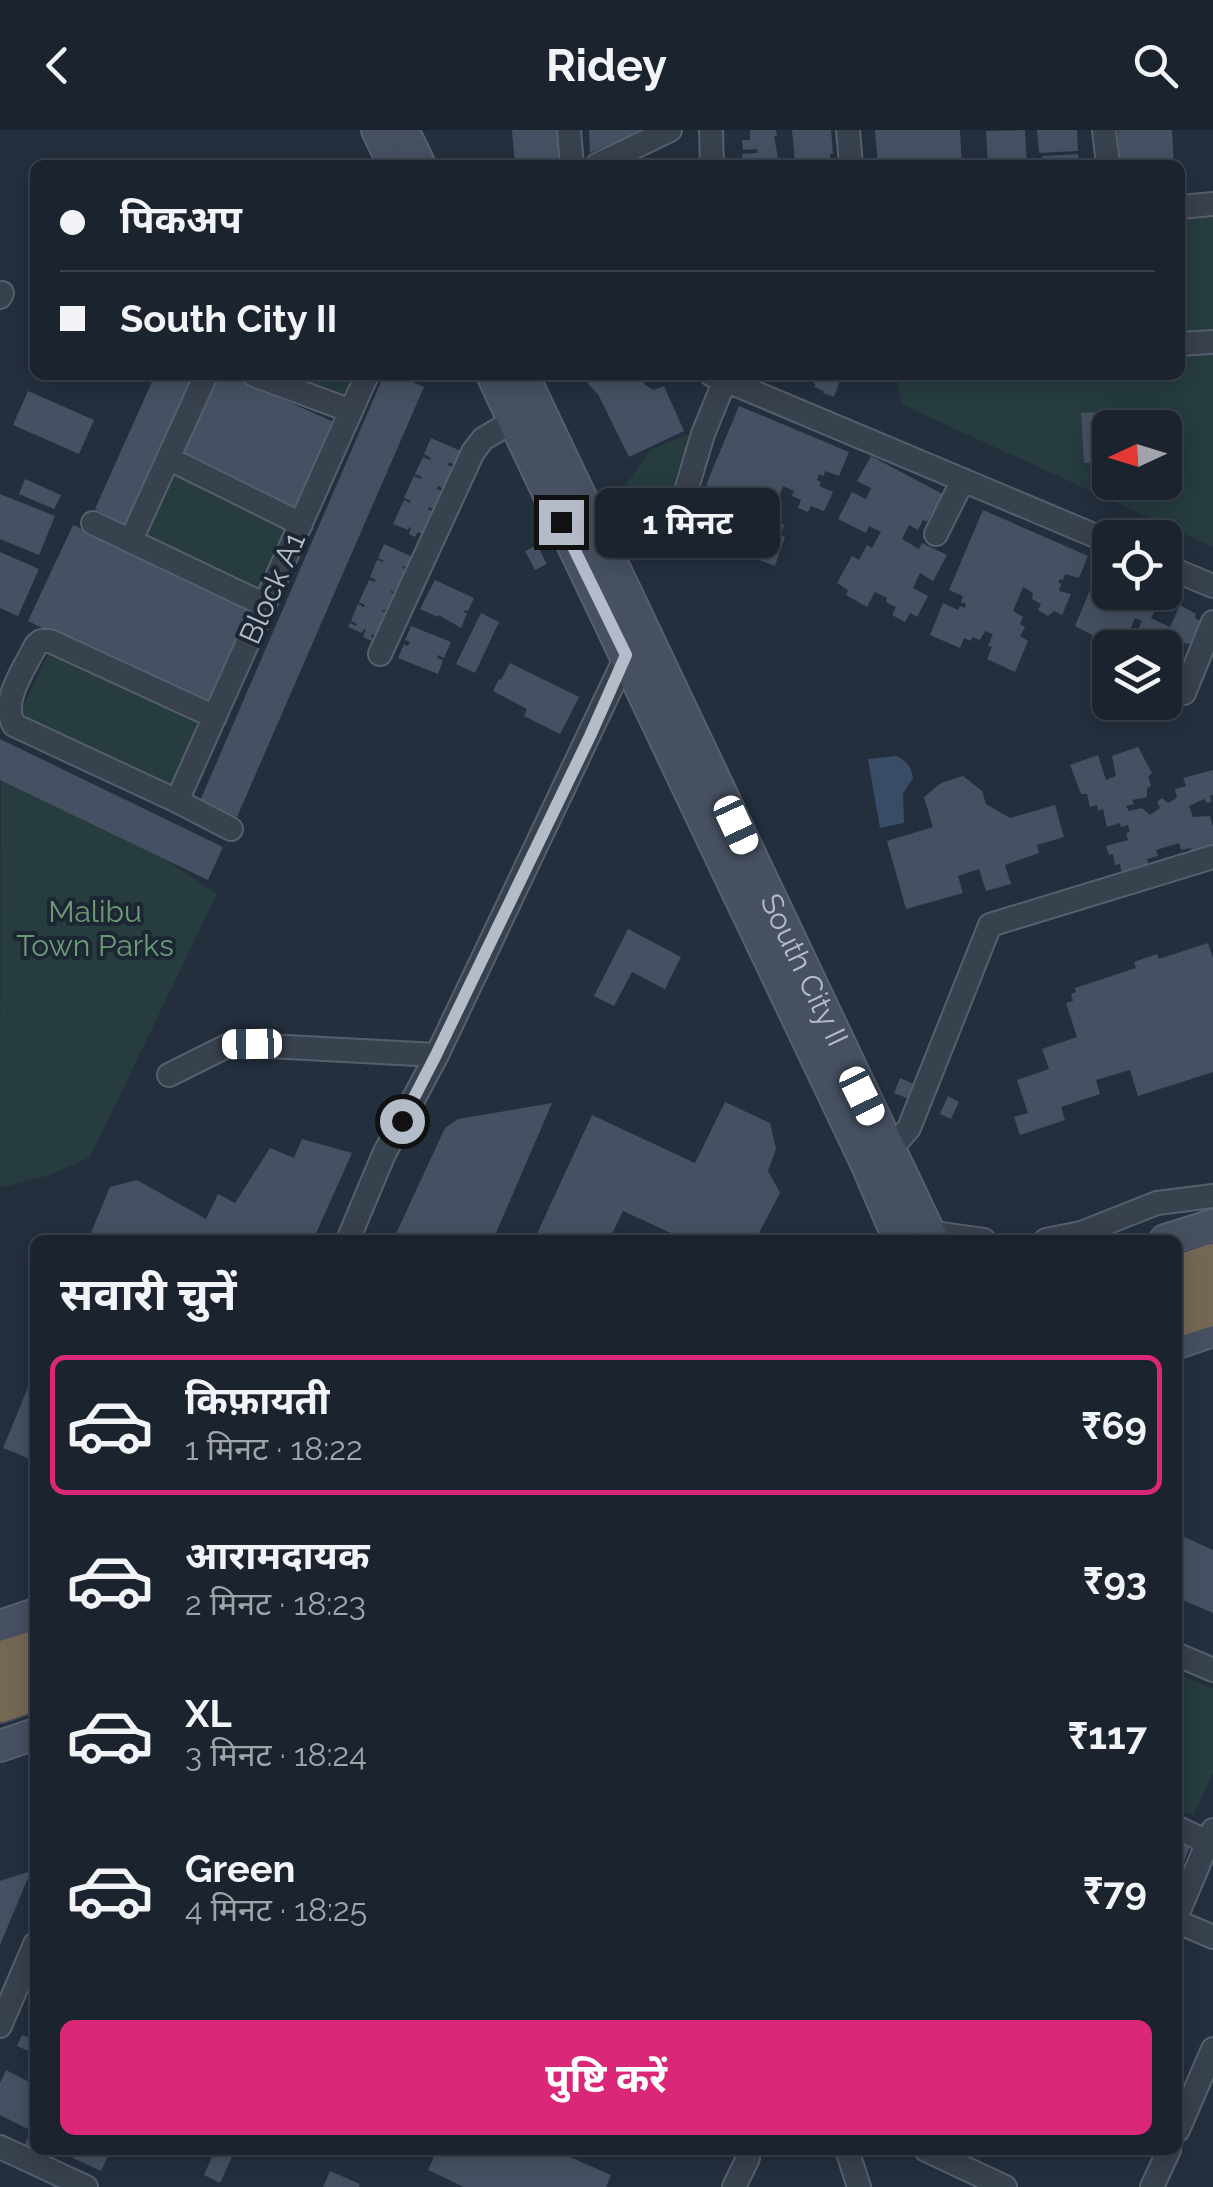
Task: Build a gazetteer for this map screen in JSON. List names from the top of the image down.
{
  "streets": {
    "main road": ["South City II"],
    "street": ["Block A1"]
  },
  "parks": ["Malibu Town Parks"],
  "north": "left",
  "page": {
    "header": "Ridey",
    "banner": ["पिकअप", "South City II"],
    "bubble": "1 मिनट",
    "heading": "सवारी चुनें",
    "list": [
      {
        "name": "किफ़ायती",
        "note": "1 मिनट · 18:22",
        "value": "₹69"
      },
      {
        "name": "आरामदायक",
        "note": "2 मिनट · 18:23",
        "value": "₹93"
      },
      {
        "name": "XL",
        "note": "3 मिनट · 18:24",
        "value": "₹117"
      },
      {
        "name": "Green",
        "note": "4 मिनट · 18:25",
        "value": "₹79"
      }
    ],
    "buttons": "पुष्टि करें"
  }
}
